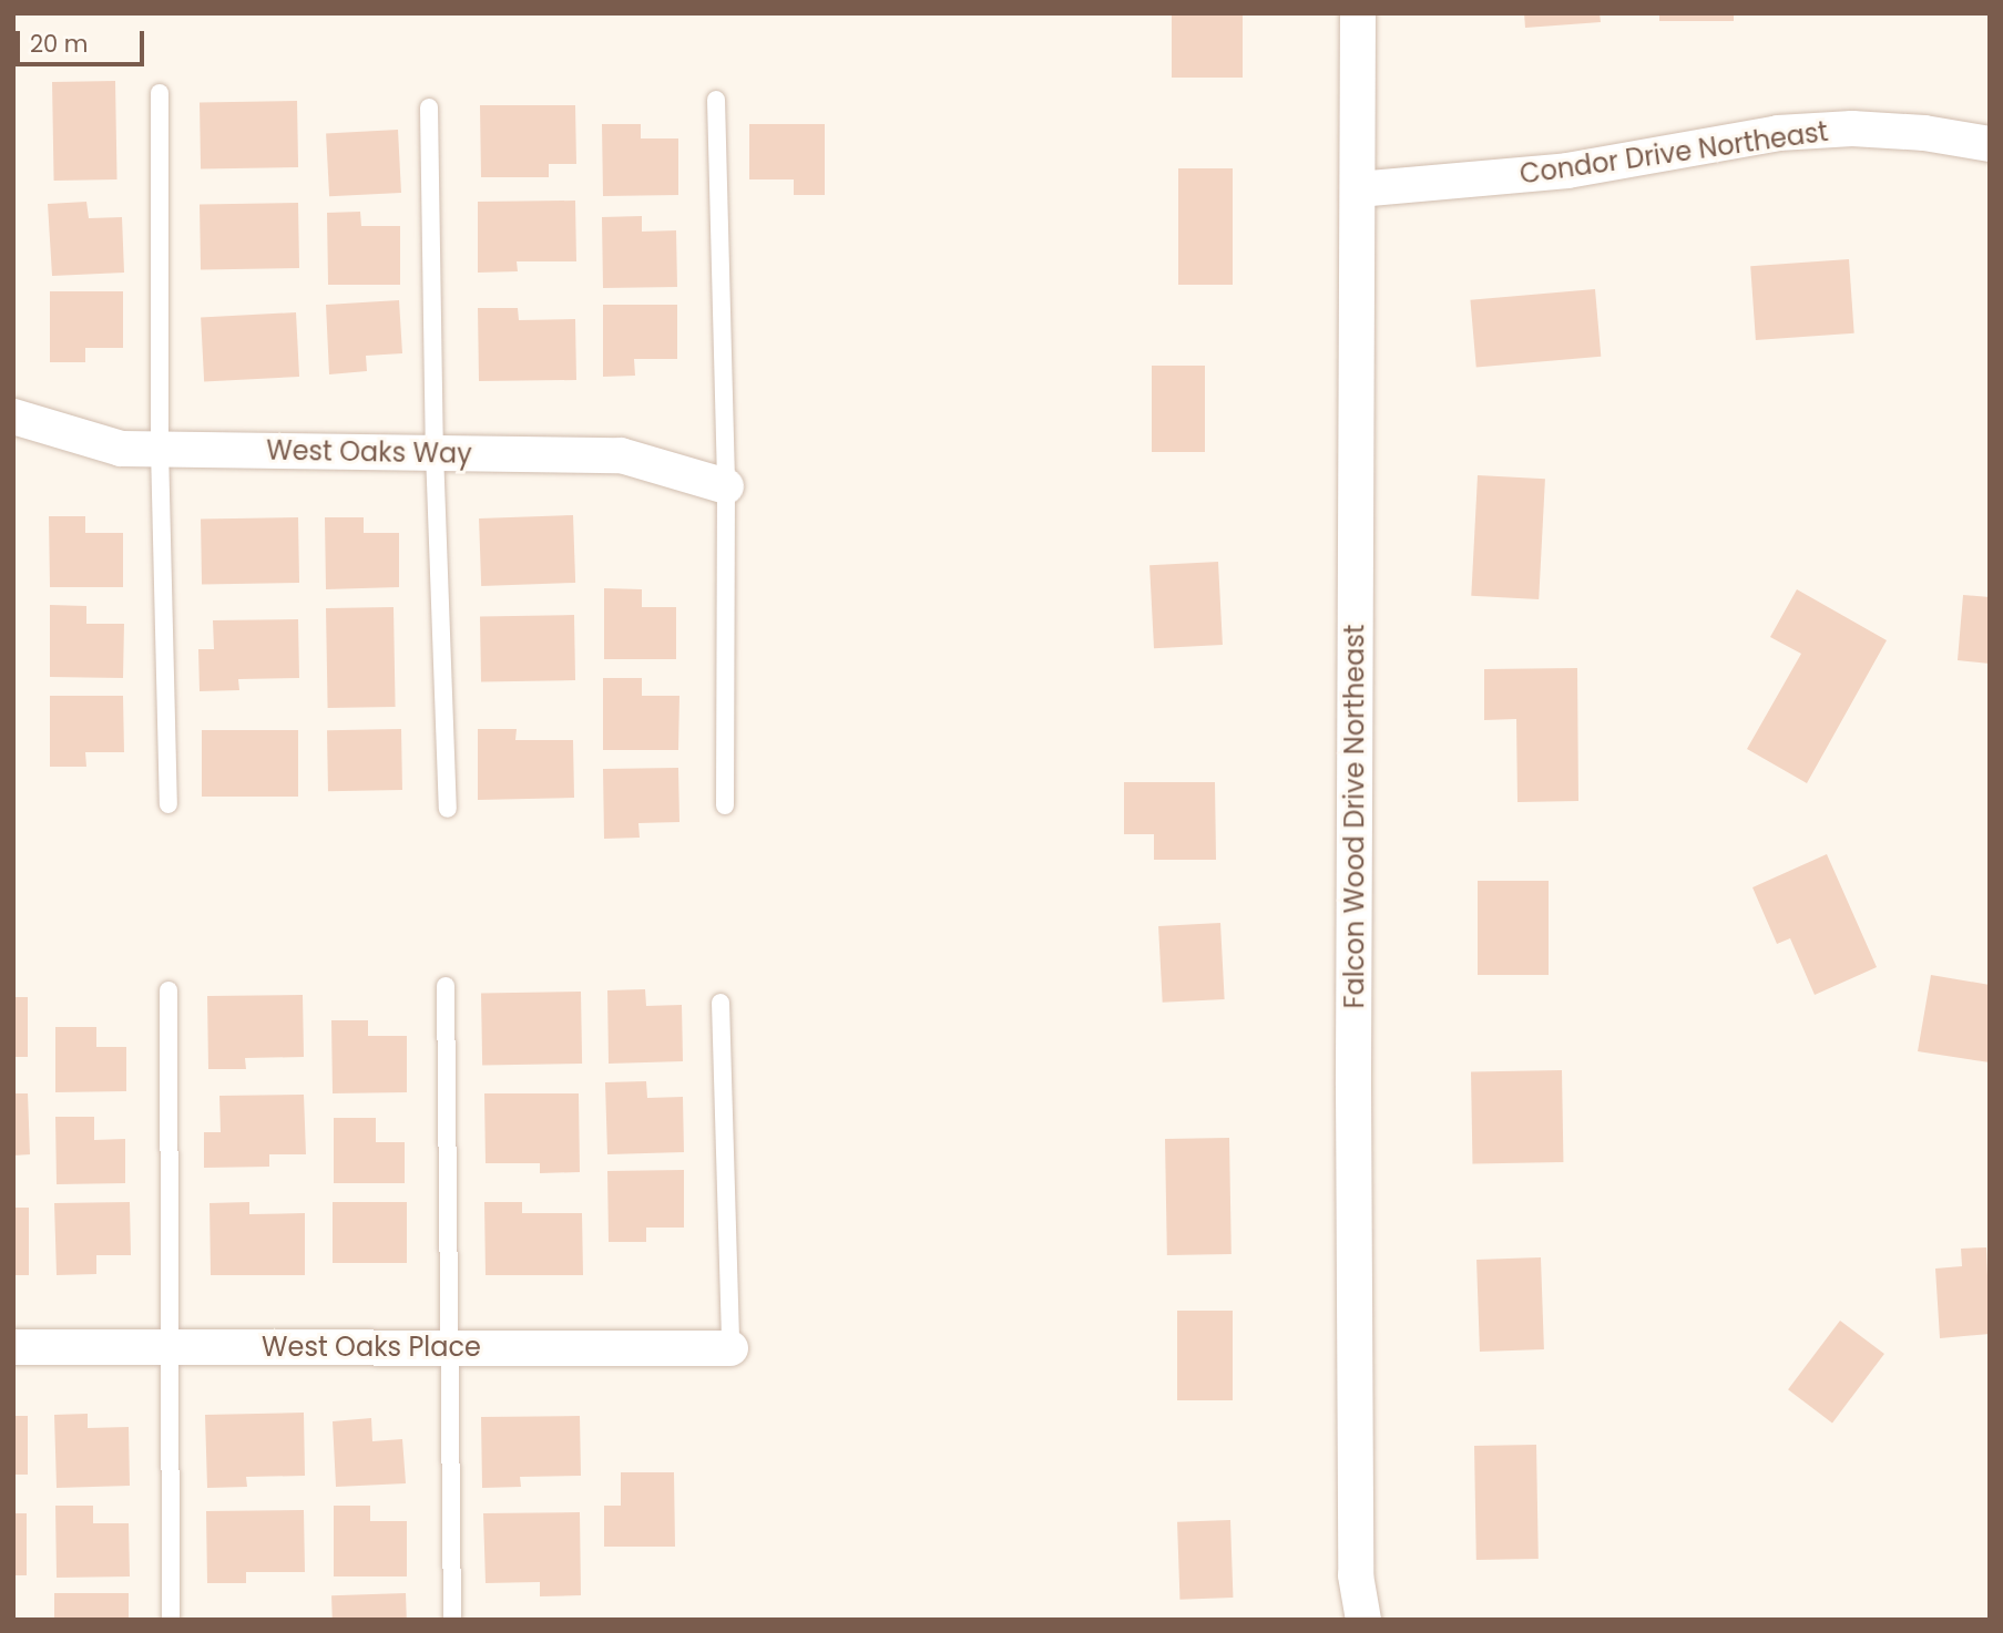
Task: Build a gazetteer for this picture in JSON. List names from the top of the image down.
{
  "streets": {
    "street": [
      "Condor Drive Northeast",
      "West Oaks Way",
      "Falcon Wood Drive Northeast",
      "West Oaks Place"
    ]
  },
  "crossings": [
    ["Condor Drive Northeast", "Falcon Wood Drive Northeast"]
  ],
  "scale_bar": "20 m"
}
